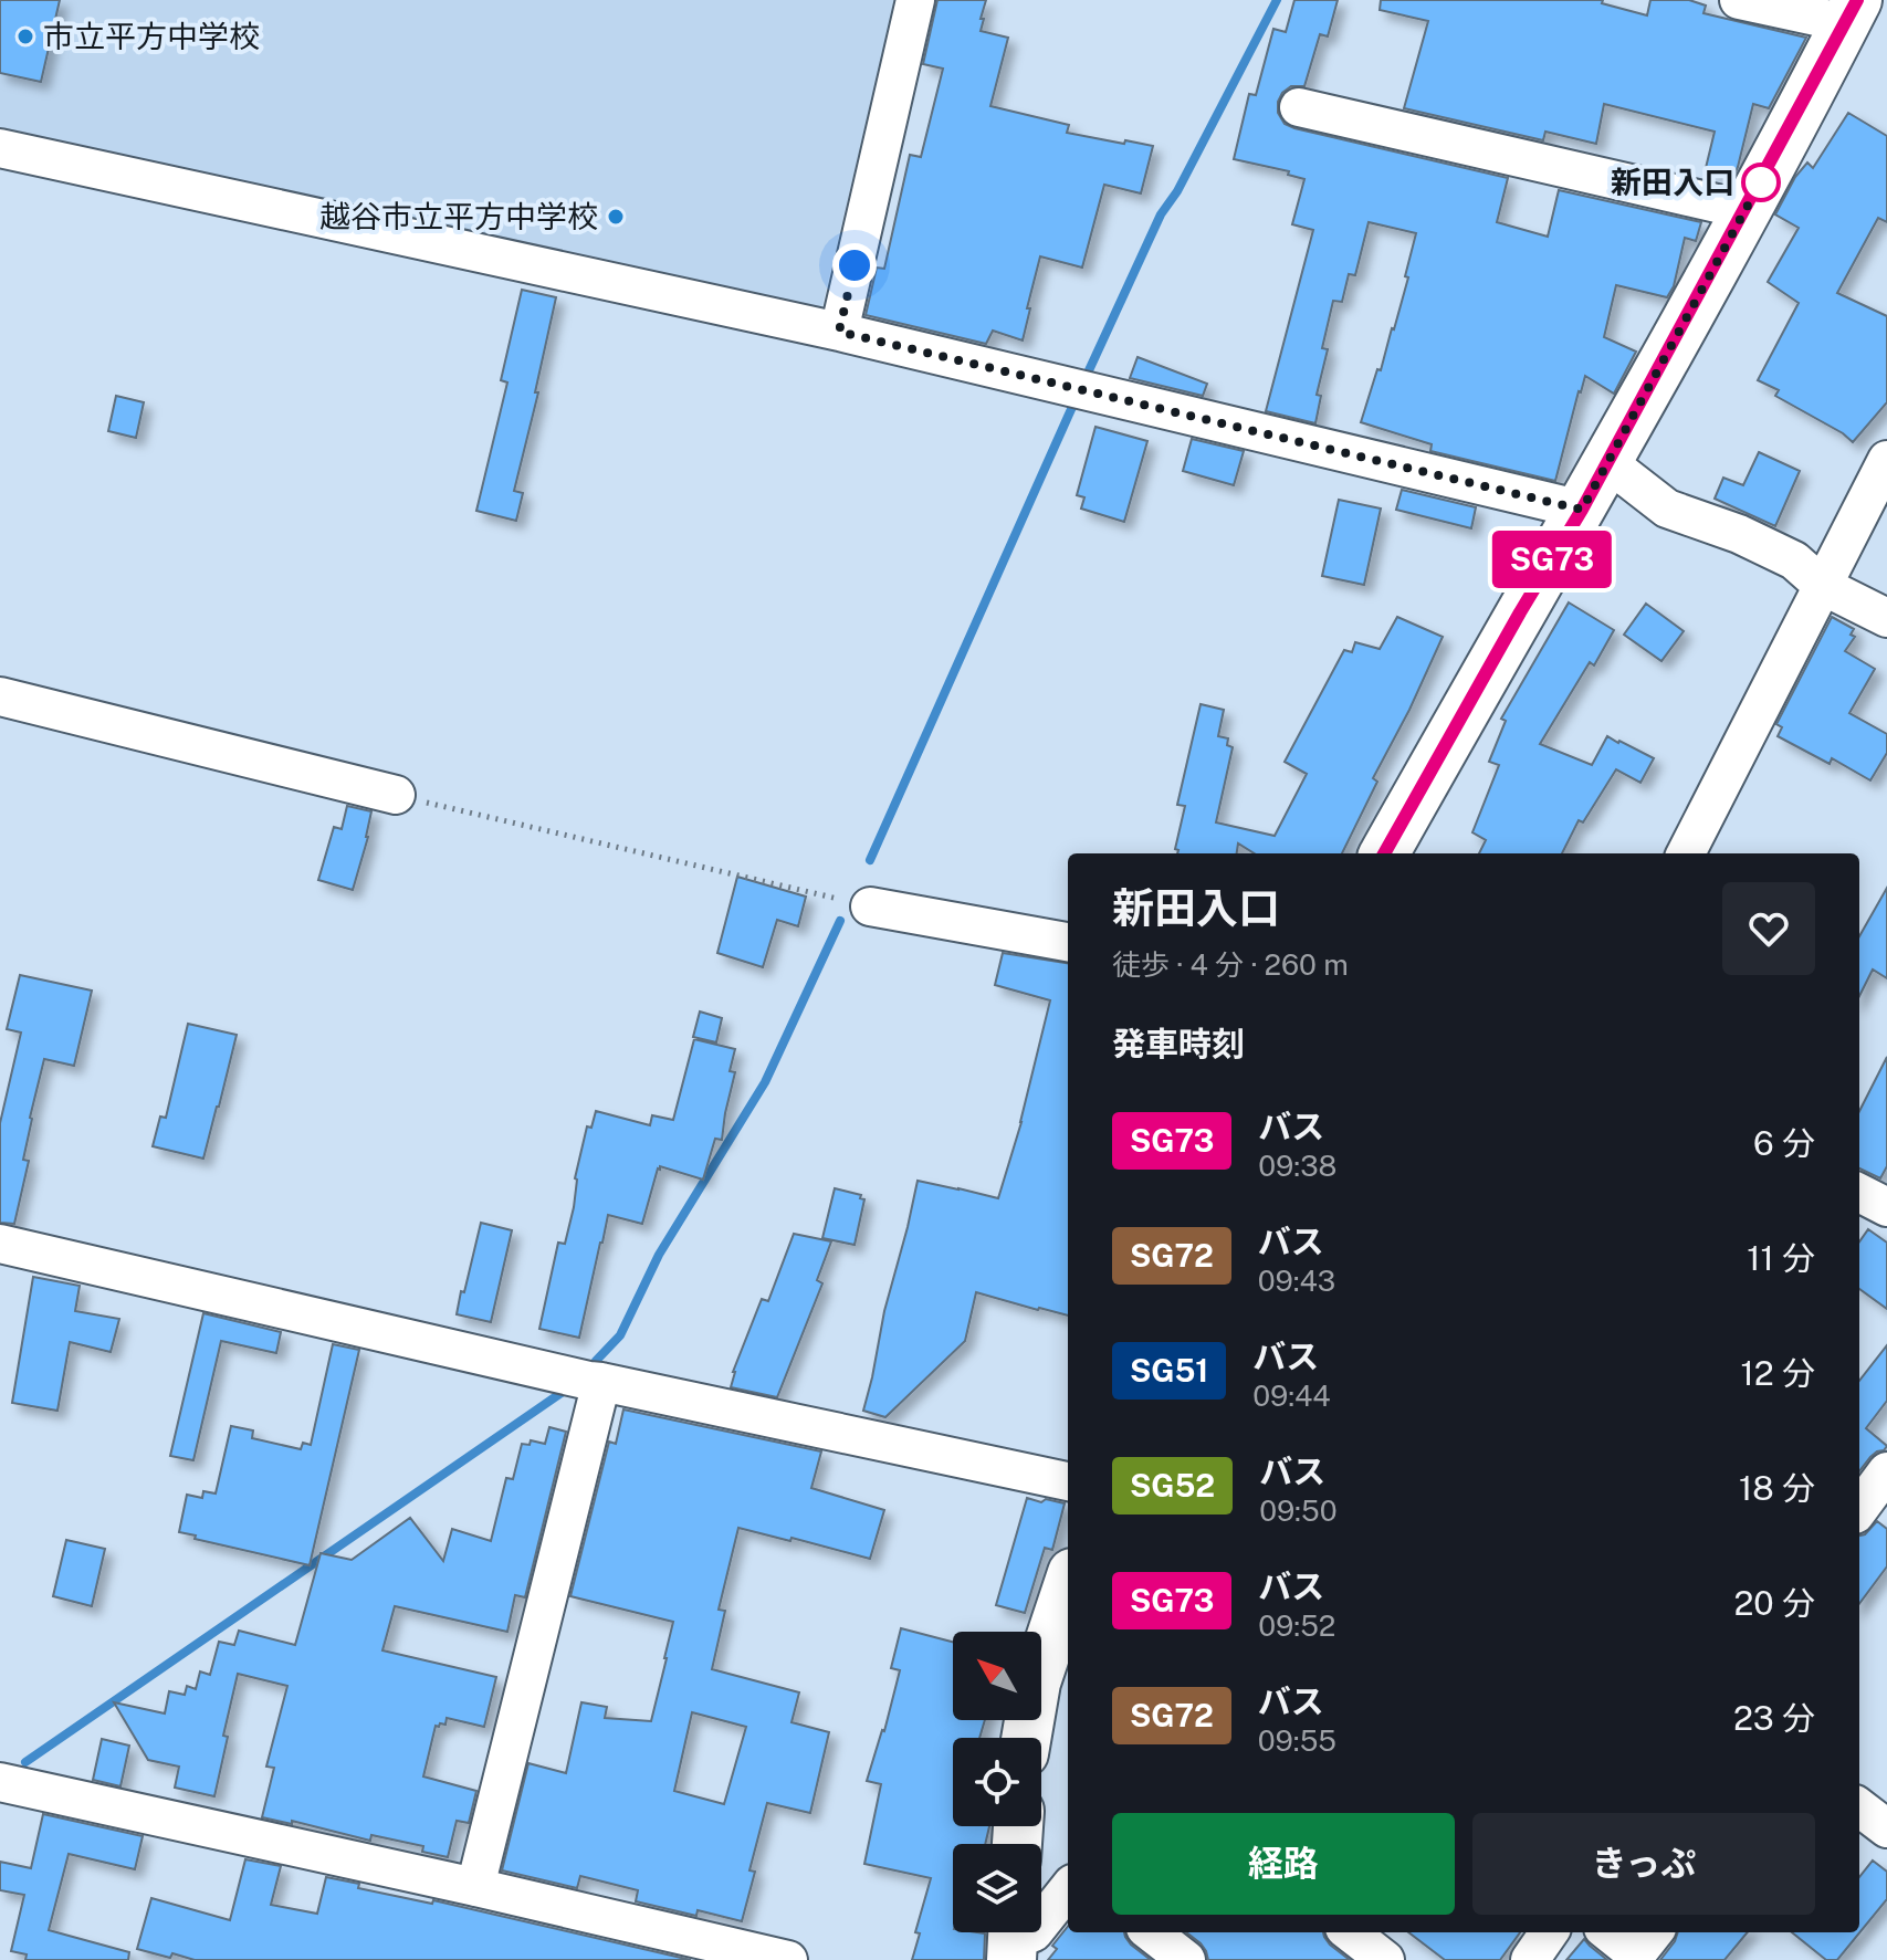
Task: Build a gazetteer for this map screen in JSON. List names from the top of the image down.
{
  "places": ["市立平方中学校", "新田入口", "越谷市立平方中学校"],
  "lines": ["bus line SG73"],
  "north": "top left",
  "page": {
    "on_map": "SG73",
    "heading": [
      ["新田入口", "徒歩 · 4 分 · 260 m"],
      "発車時刻"
    ],
    "list": [
      {
        "mark": "SG73",
        "name": "バス",
        "note": "09:38",
        "value": "6 分"
      },
      {
        "mark": "SG72",
        "name": "バス",
        "note": "09:43",
        "value": "11 分"
      },
      {
        "mark": "SG51",
        "name": "バス",
        "note": "09:44",
        "value": "12 分"
      },
      {
        "mark": "SG52",
        "name": "バス",
        "note": "09:50",
        "value": "18 分"
      },
      {
        "mark": "SG73",
        "name": "バス",
        "note": "09:52",
        "value": "20 分"
      },
      {
        "mark": "SG72",
        "name": "バス",
        "note": "09:55",
        "value": "23 分"
      }
    ],
    "buttons": ["経路", "きっぷ"]
  }
}
